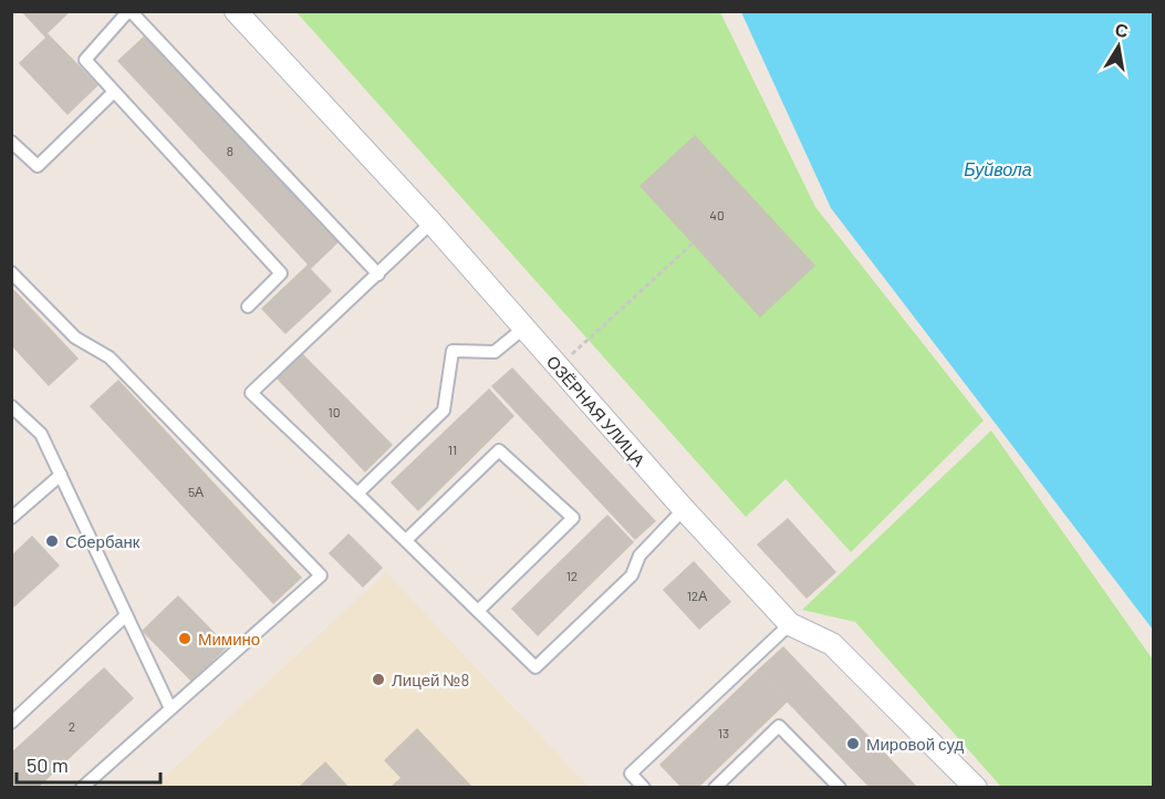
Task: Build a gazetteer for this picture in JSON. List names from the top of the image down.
{
  "streets": {
    "street": ["ОЗЁРНАЯ УЛИЦА"]
  },
  "water": ["Буйвола"],
  "places": [
    "Сбербанк",
    "Мимино",
    "Лицей №8",
    "Мировой суд"
  ],
  "house_numbers": [
    "8",
    "40",
    "10",
    "11",
    "5А",
    "12",
    "12А",
    "2",
    "13"
  ],
  "scale_bar": "50 m",
  "north": "top"
}
